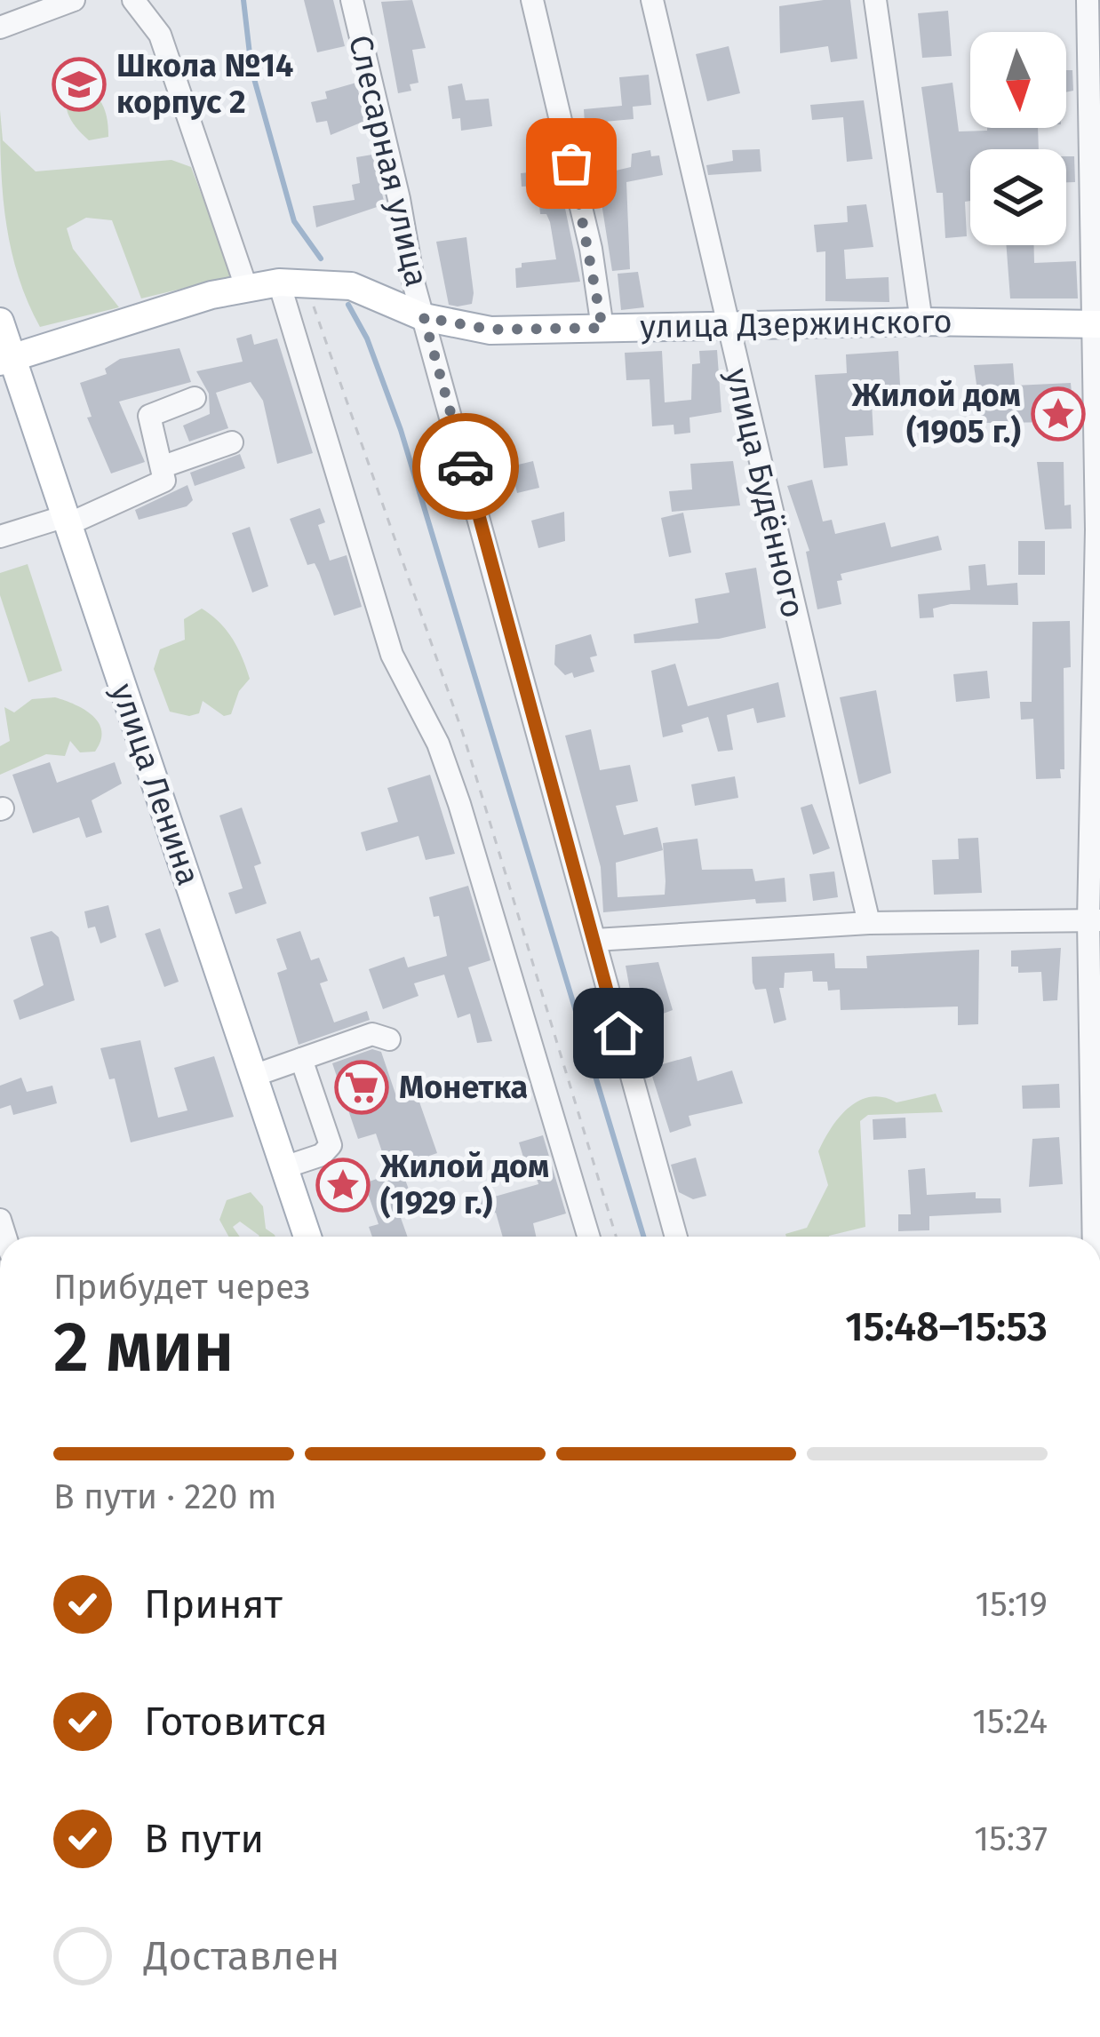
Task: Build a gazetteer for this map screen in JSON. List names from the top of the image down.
{
  "streets": {
    "main road": ["улица Дзержинского", "улица Ленина"],
    "street": ["Слесарная улица", "улица Будённого"]
  },
  "crossings": [
    ["Слесарная улица", "улица Дзержинского"],
    ["улица Дзержинского", "улица Будённого"],
    ["улица Дзержинского", "улица Ленина"]
  ],
  "places": {
    "school or university": ["Школа №14 корпус 2"],
    "place": ["Жилой дом (1905 г.)", "Жилой дом (1929 г.)"],
    "supermarket": ["Монетка"]
  },
  "north": "bottom",
  "page": {
    "heading": ["2 мин", "Прибудет через", "15:48–15:53"],
    "bar": "В пути · 220 m",
    "list": [
      ["Принят", "15:19"],
      ["Готовится", "15:24"],
      ["В пути", "15:37"],
      "Доставлен"
    ]
  }
}
